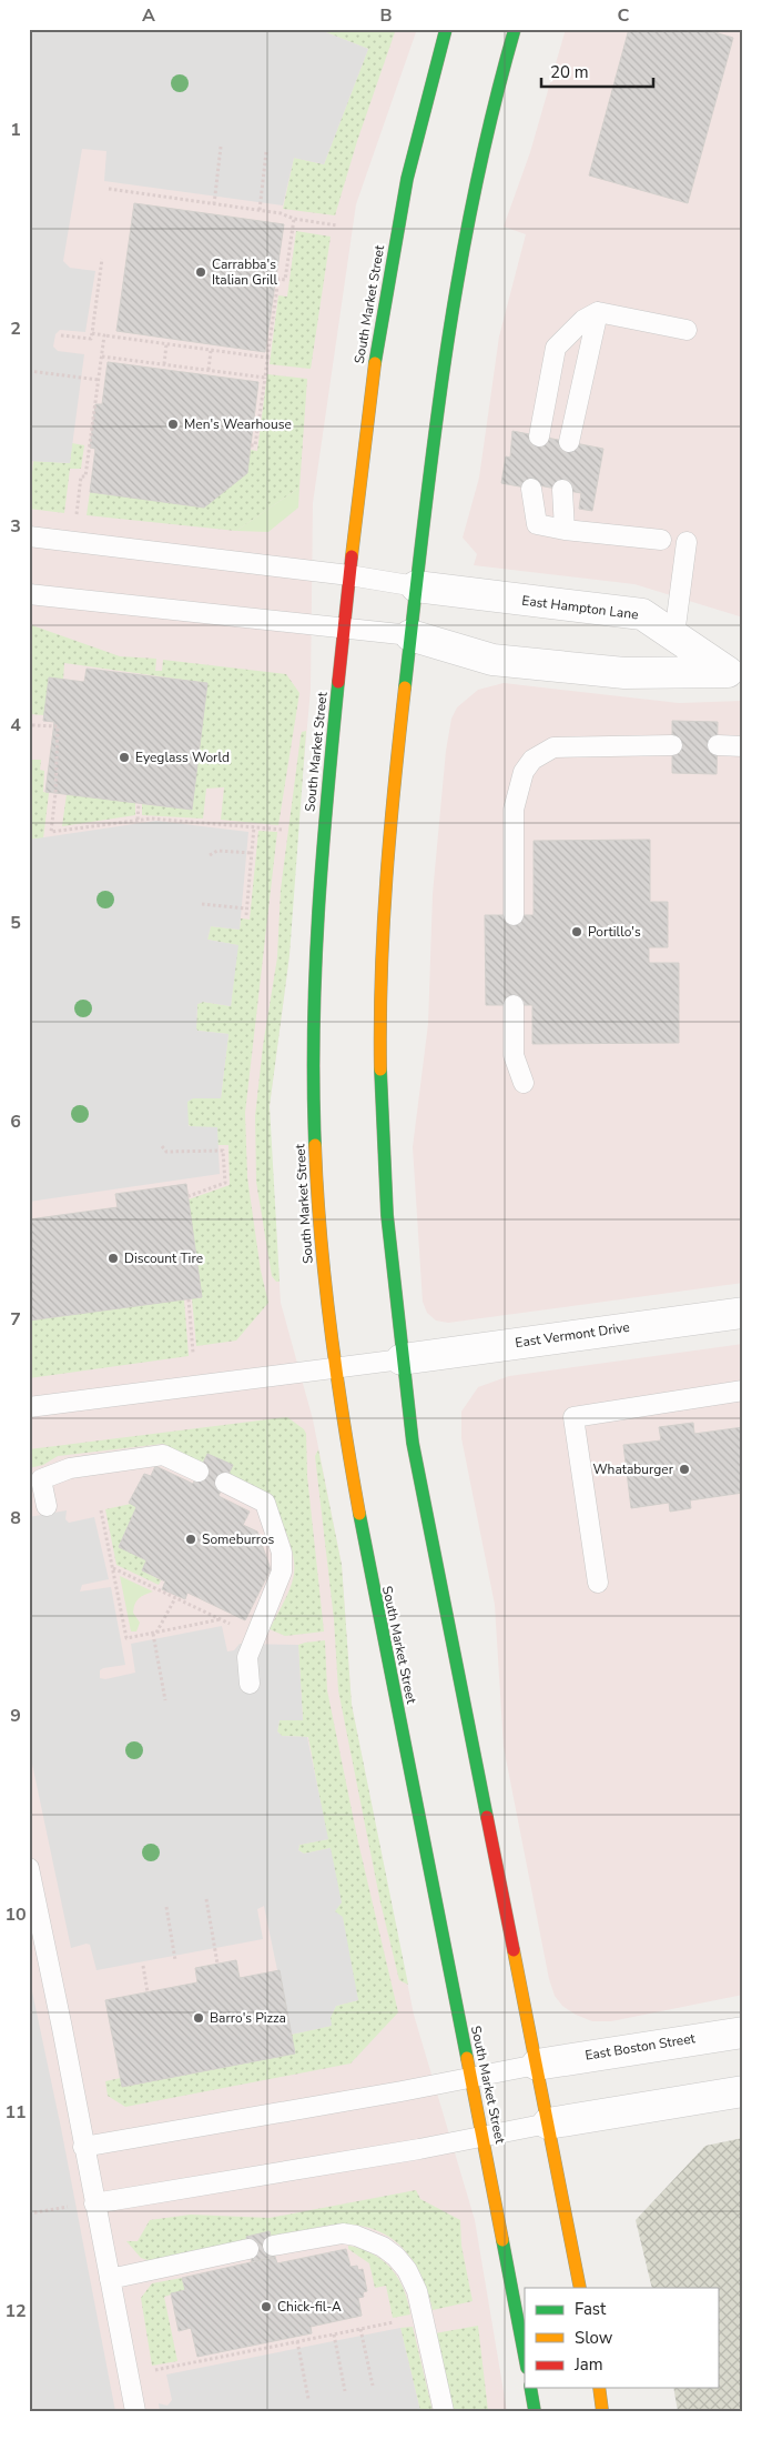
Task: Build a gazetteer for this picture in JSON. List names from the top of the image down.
{
  "streets": {
    "street": [
      "South Market Street",
      "East Hampton Lane",
      "East Vermont Drive",
      "East Boston Street"
    ]
  },
  "places": [
    "Carrabba's Italian Grill",
    "Men's Wearhouse",
    "Eyeglass World",
    "Portillo's",
    "Discount Tire",
    "Whataburger",
    "Someburros",
    "Barro's Pizza",
    "Chick-fil-A"
  ],
  "legend": ["Fast", "Slow", "Jam"],
  "scale_bar": "20 m",
  "grid": {
    "columns": ["A", "B", "C"],
    "rows": [
      "1",
      "2",
      "3",
      "4",
      "5",
      "6",
      "7",
      "8",
      "9",
      "10",
      "11",
      "12"
    ]
  }
}
